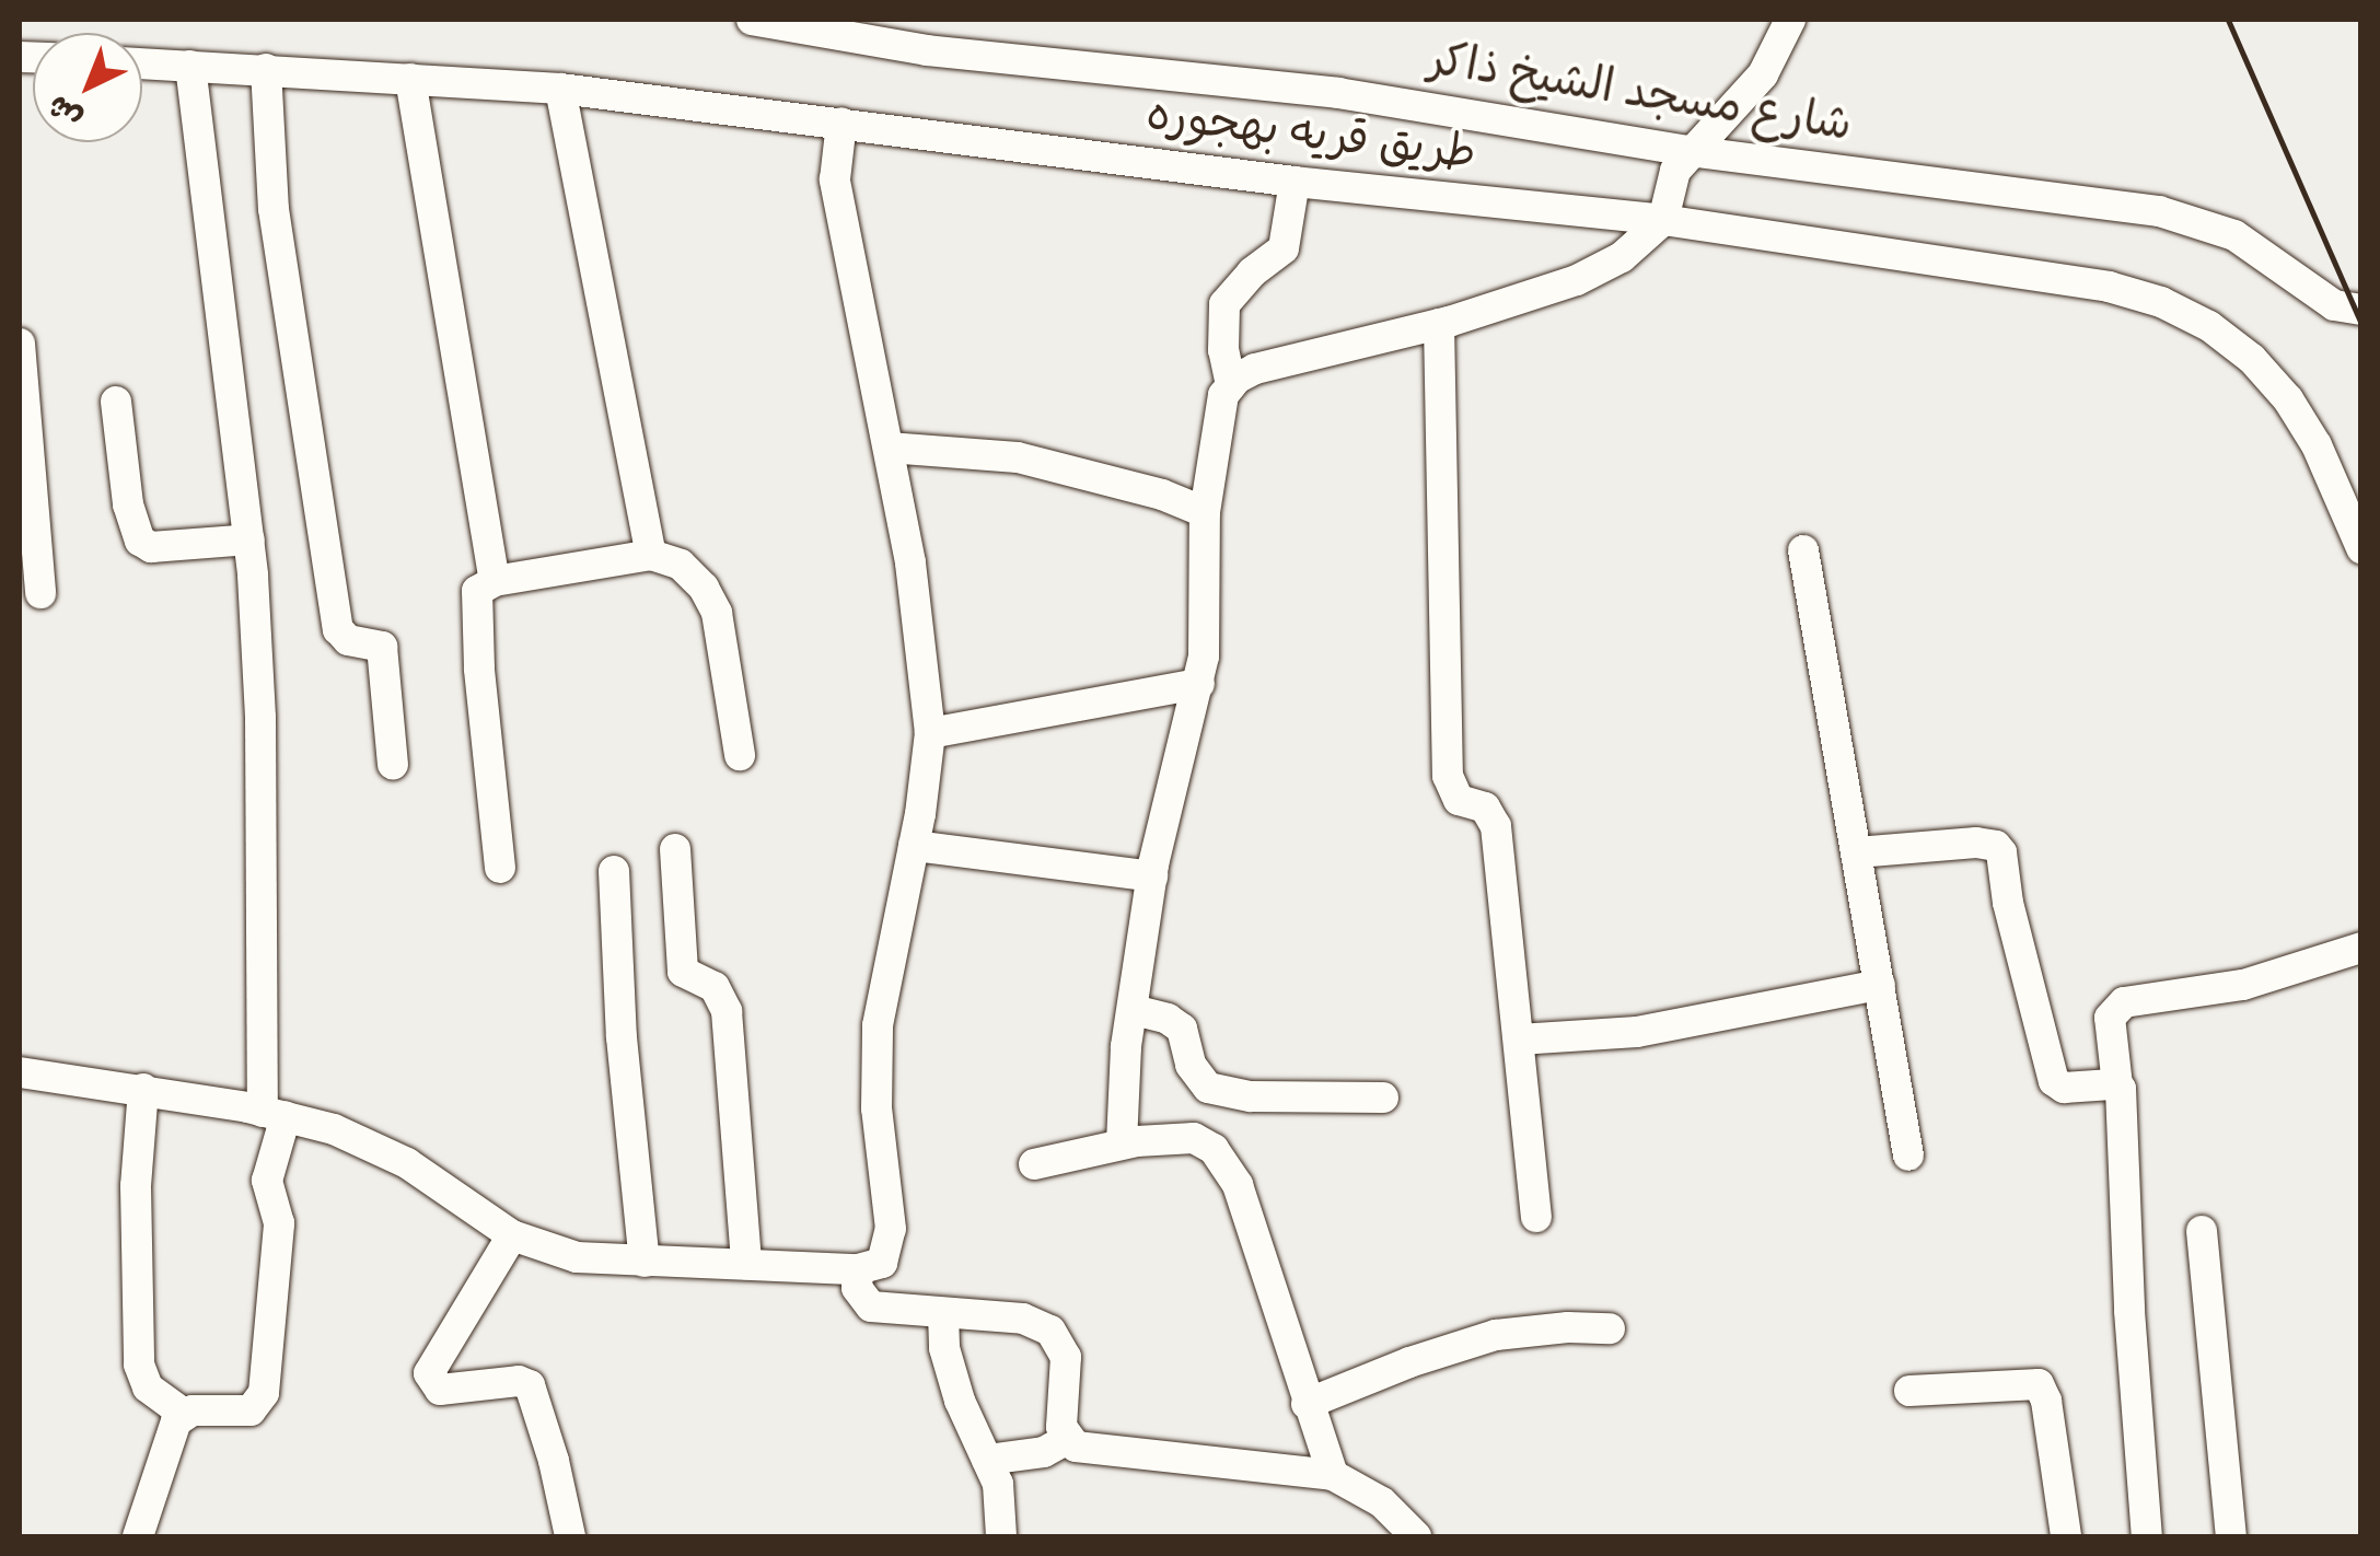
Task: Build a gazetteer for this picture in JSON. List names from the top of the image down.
{
  "streets": {
    "street": ["شارع مسجد الشيخ ذاكر", "طريق قريه بهجوره"]
  },
  "north": "bottom left"
}
